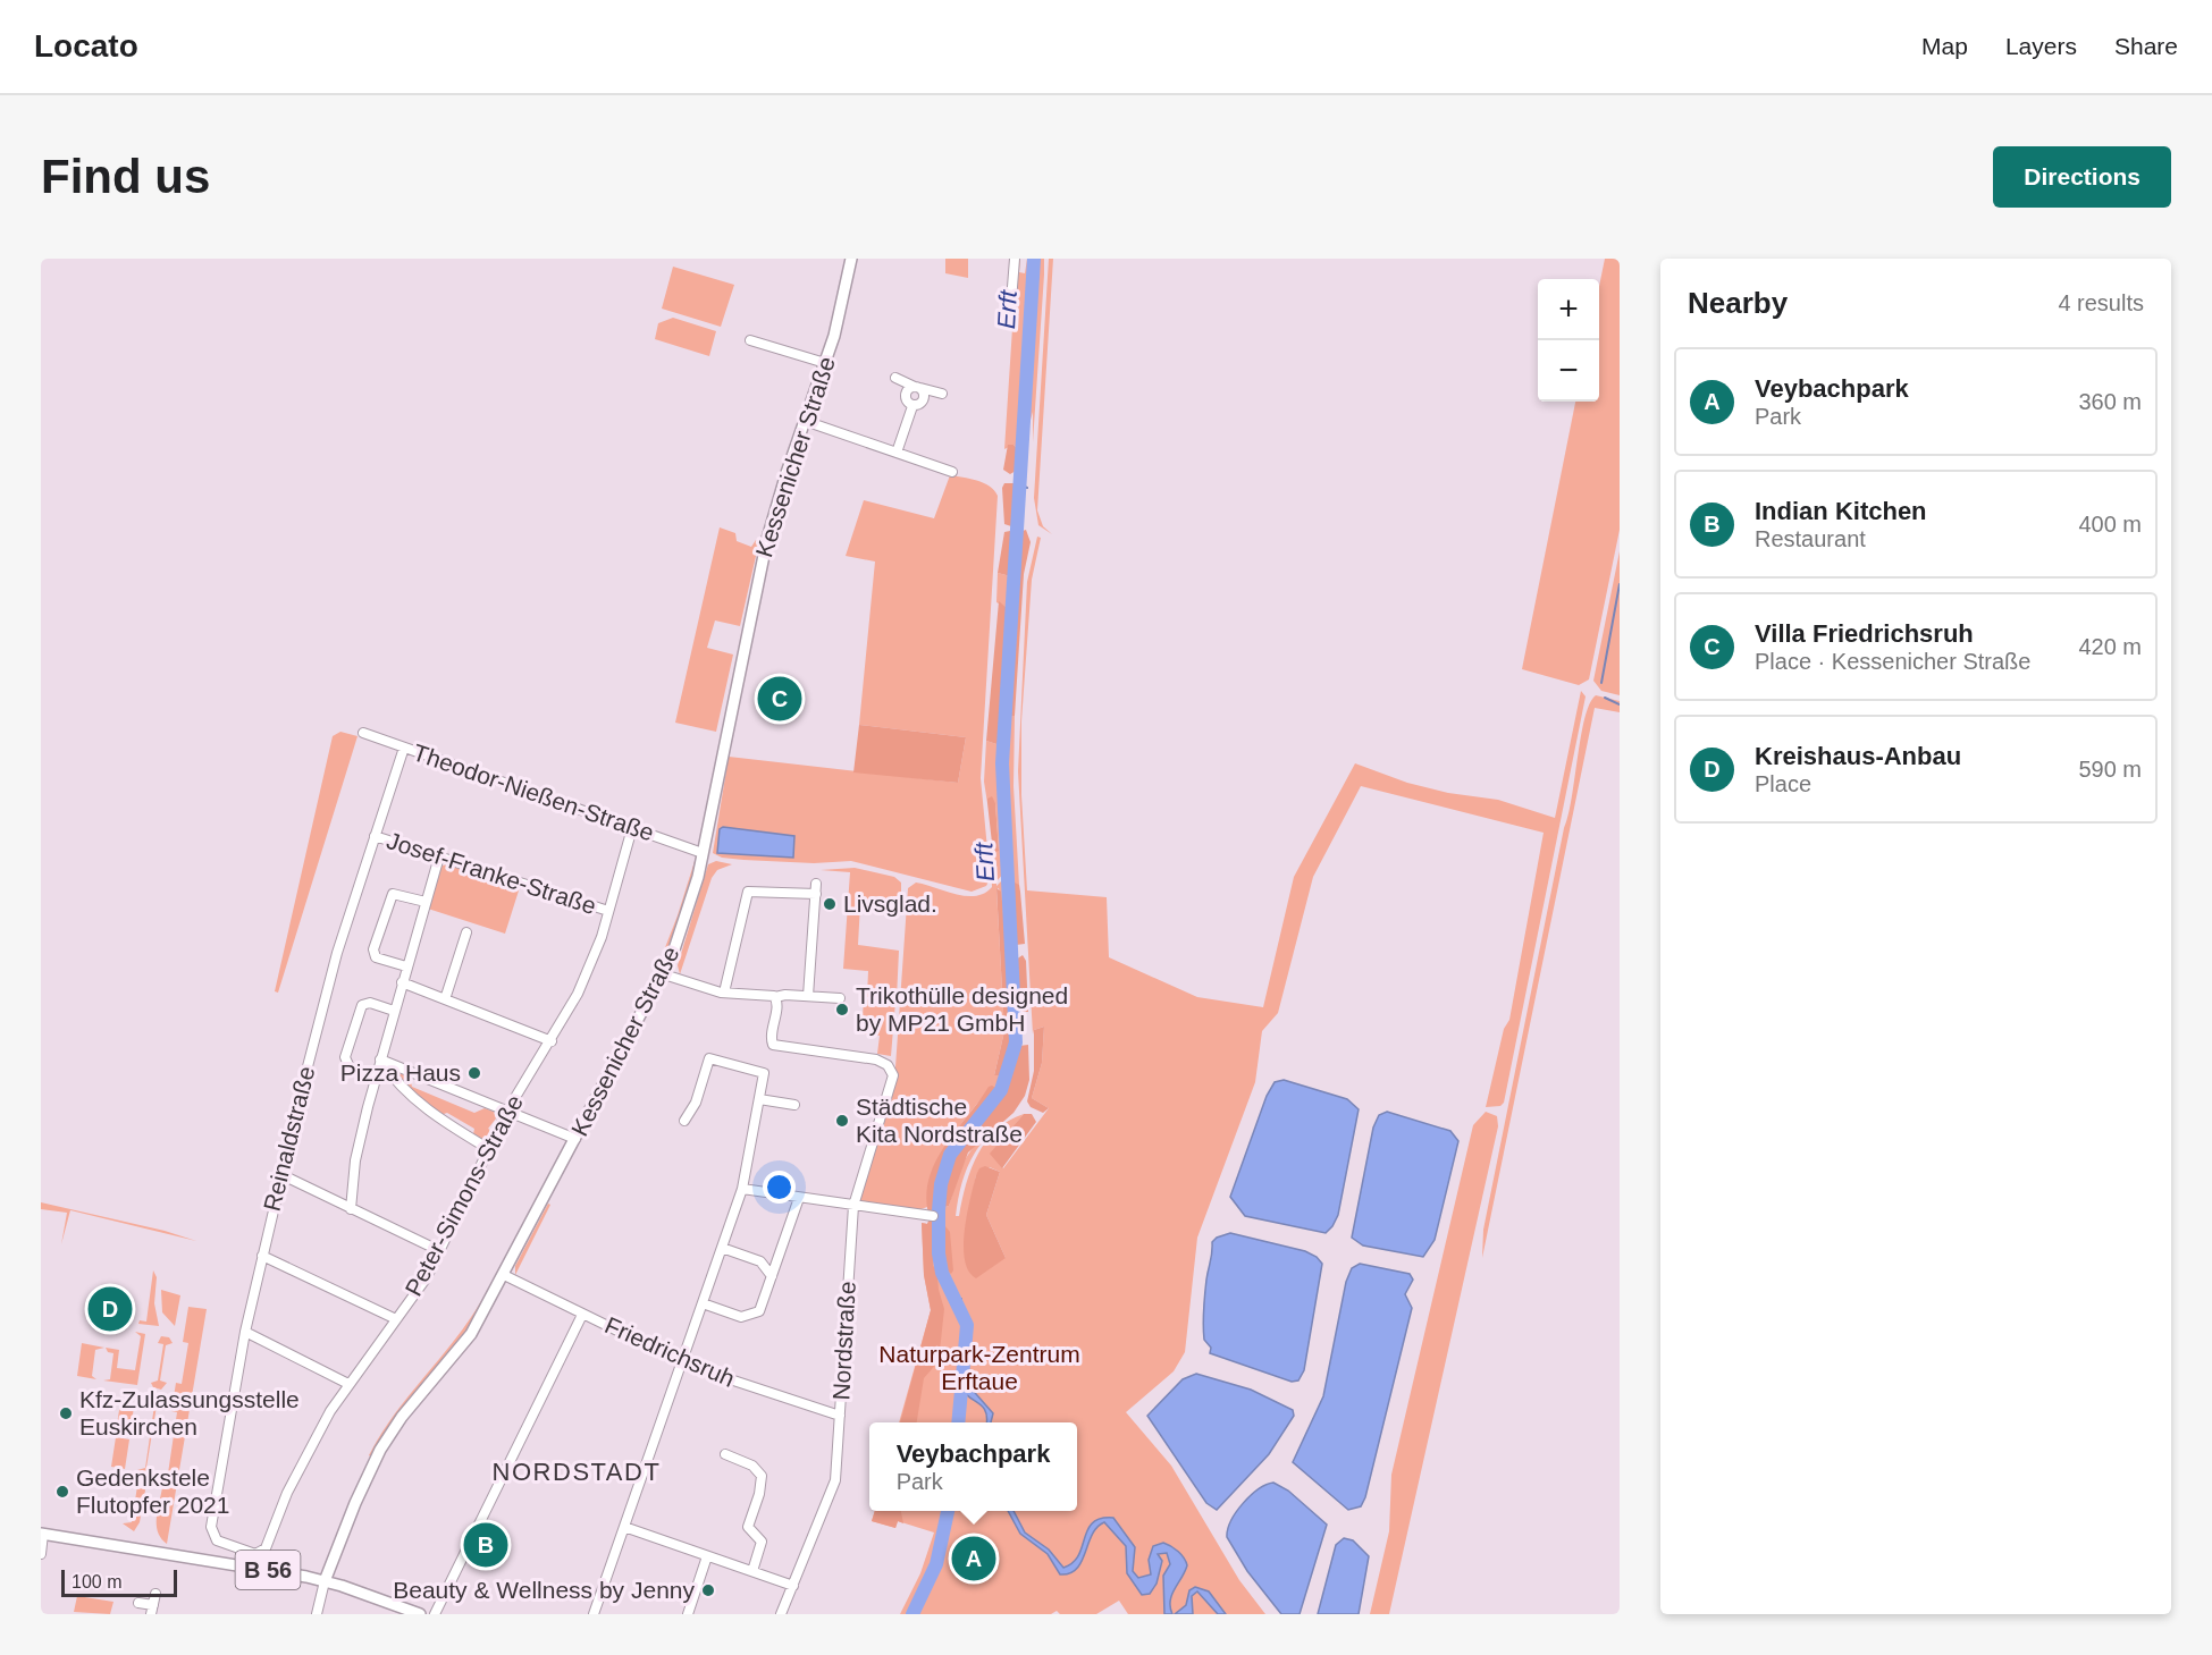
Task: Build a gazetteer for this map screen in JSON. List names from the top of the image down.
{
  "streets": {
    "main road": ["Kessenicher Straße", "B 56"],
    "street": [
      "Theodor-Nießen-Straße",
      "Josef-Franke-Straße",
      "Reinaldstraße",
      "Peter-Simons-Straße",
      "Nordstraße",
      "Friedrichsruh"
    ]
  },
  "crossings": [
    ["Kessenicher Straße", "Theodor-Nießen-Straße"],
    ["Kessenicher Straße", "Friedrichsruh"],
    ["Kessenicher Straße", "B 56"],
    ["Theodor-Nießen-Straße", "Reinaldstraße"],
    ["Theodor-Nießen-Straße", "Peter-Simons-Straße"],
    ["Josef-Franke-Straße", "Reinaldstraße"],
    ["Josef-Franke-Straße", "Peter-Simons-Straße"],
    ["Reinaldstraße", "Peter-Simons-Straße"],
    ["Nordstraße", "Friedrichsruh"]
  ],
  "districts": ["NORDSTADT"],
  "water": ["Erft"],
  "parks": ["Naturpark-Zentrum Erftaue"],
  "places": [
    "Livsglad.",
    "Trikothülle designed by MP21 GmbH",
    "Pizza Haus",
    "Städtische Kita Nordstraße",
    "Kfz-Zulassungsstelle Euskirchen",
    "Gedenkstele Flutopfer 2021",
    "Beauty & Wellness by Jenny"
  ],
  "scale_bar": "100 m",
  "page": {
    "header": "Locato",
    "nav": ["Map", "Layers", "Share"],
    "buttons": "Directions",
    "title": "Find us",
    "heading": ["Nearby", "4 results"],
    "map_buttons": ["+", "−"],
    "list": [
      {
        "mark": "A",
        "name": "Veybachpark",
        "note": "Park",
        "value": "360 m"
      },
      {
        "mark": "B",
        "name": "Indian Kitchen",
        "note": "Restaurant",
        "value": "400 m"
      },
      {
        "mark": "C",
        "name": "Villa Friedrichsruh",
        "note": "Place · Kessenicher Straße",
        "value": "420 m"
      },
      {
        "mark": "D",
        "name": "Kreishaus-Anbau",
        "note": "Place",
        "value": "590 m"
      }
    ],
    "pins": [
      "C",
      "D",
      "B",
      "A"
    ],
    "popup": ["Veybachpark", "Park"],
    "scale": "100 m"
  }
}
